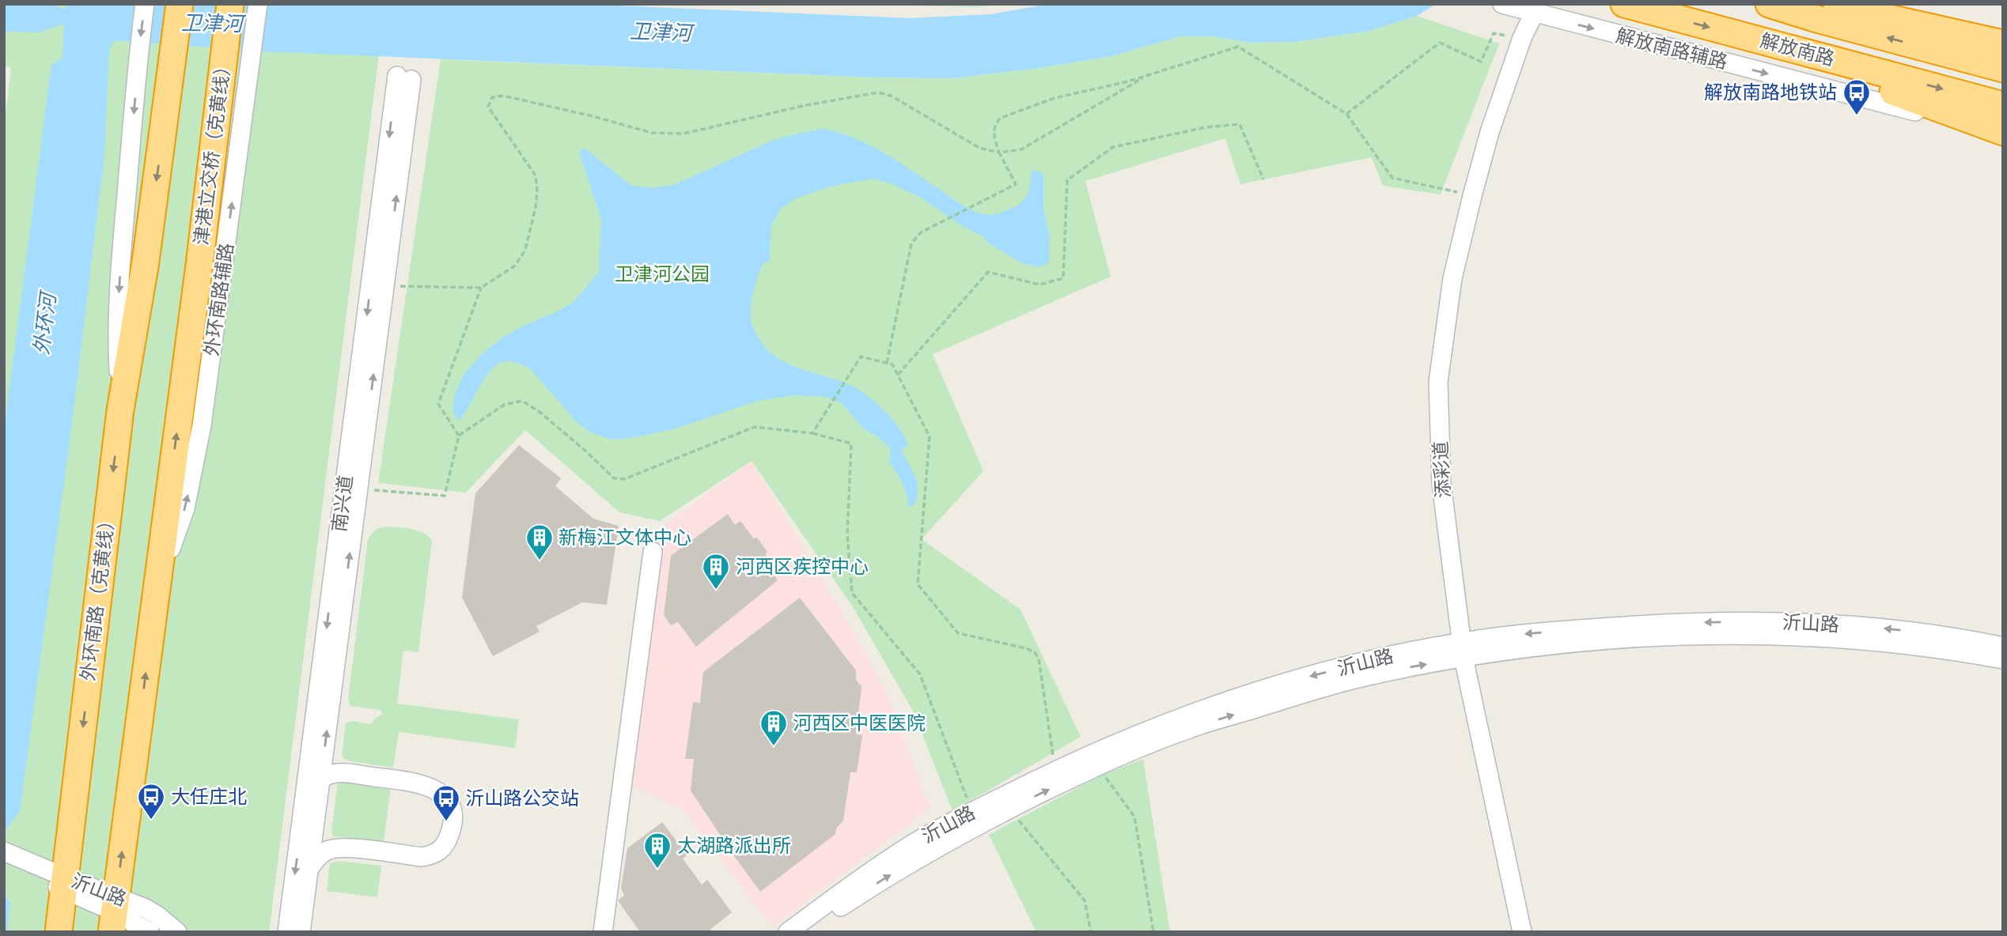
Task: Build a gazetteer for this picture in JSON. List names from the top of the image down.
{
  "streets": {
    "highway": ["解放南路", "津港立交桥（克黄线）", "外环南路（克黄线）"],
    "street": [
      "解放南路辅路",
      "外环南路辅路",
      "添彩道",
      "南兴道",
      "沂山路"
    ]
  },
  "crossings": [
    ["解放南路辅路", "添彩道"],
    ["津港立交桥（克黄线）", "外环南路辅路"],
    ["添彩道", "沂山路"],
    ["外环南路（克黄线）", "沂山路"]
  ],
  "one_way": ["解放南路辅路", "津港立交桥（克黄线）"],
  "water": ["卫津河", "外环河"],
  "parks": ["卫津河公园"],
  "places": {
    "bus stop": ["解放南路地铁站", "大任庄北", "沂山路公交站"],
    "building": [
      "新梅江文体中心",
      "河西区疾控中心",
      "河西区中医医院",
      "太湖路派出所"
    ]
  }
}
